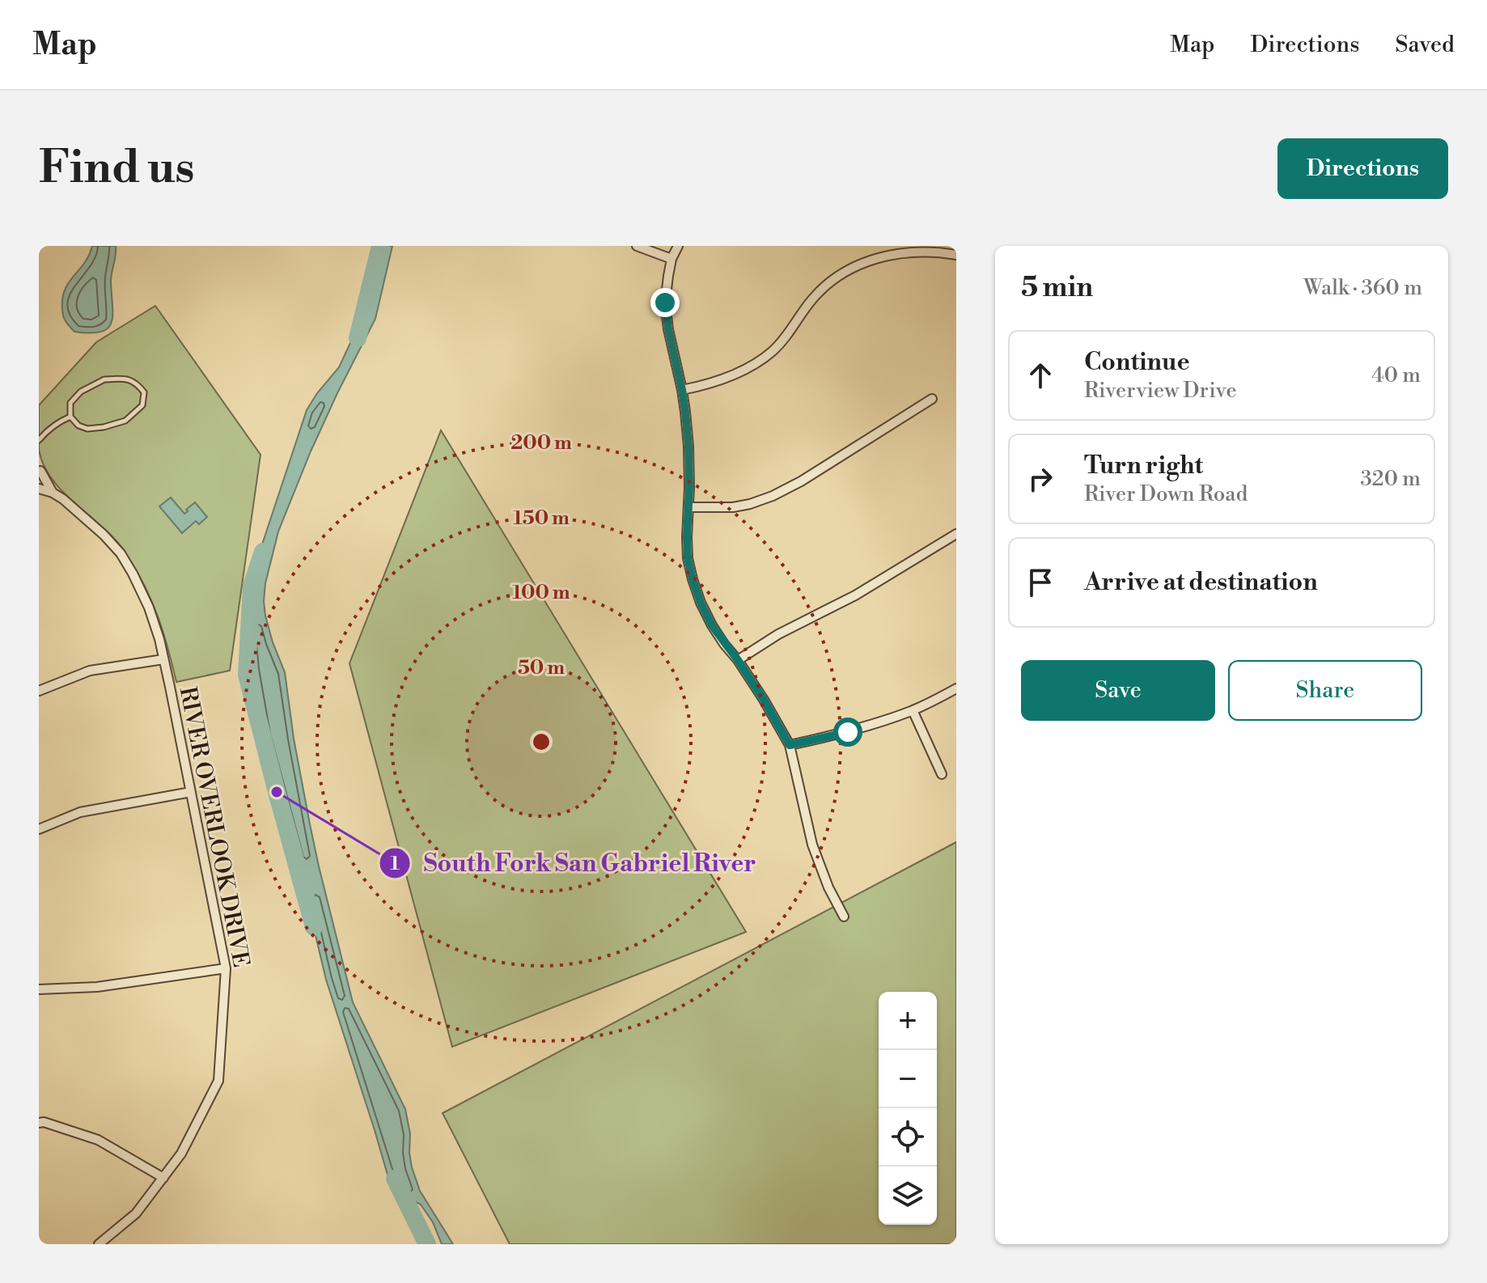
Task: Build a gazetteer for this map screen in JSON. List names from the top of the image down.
{
  "streets": {
    "street": ["RIVER OVERLOOK DRIVE"]
  },
  "places": ["South Fork San Gabriel River"],
  "page": {
    "header": "Map",
    "nav": ["Map", "Directions", "Saved"],
    "buttons": [
      "Directions",
      ["Save", "Share"]
    ],
    "title": "Find us",
    "heading": ["5 min", "Walk · 360 m"],
    "list": [
      ["Continue", "Riverview Drive", "40 m"],
      ["Turn right", "River Down Road", "320 m"],
      "Arrive at destination"
    ],
    "map_buttons": ["+", "−"]
  },
  "rings": [
    "200 m",
    "150 m",
    "100 m",
    "50 m"
  ]
}
